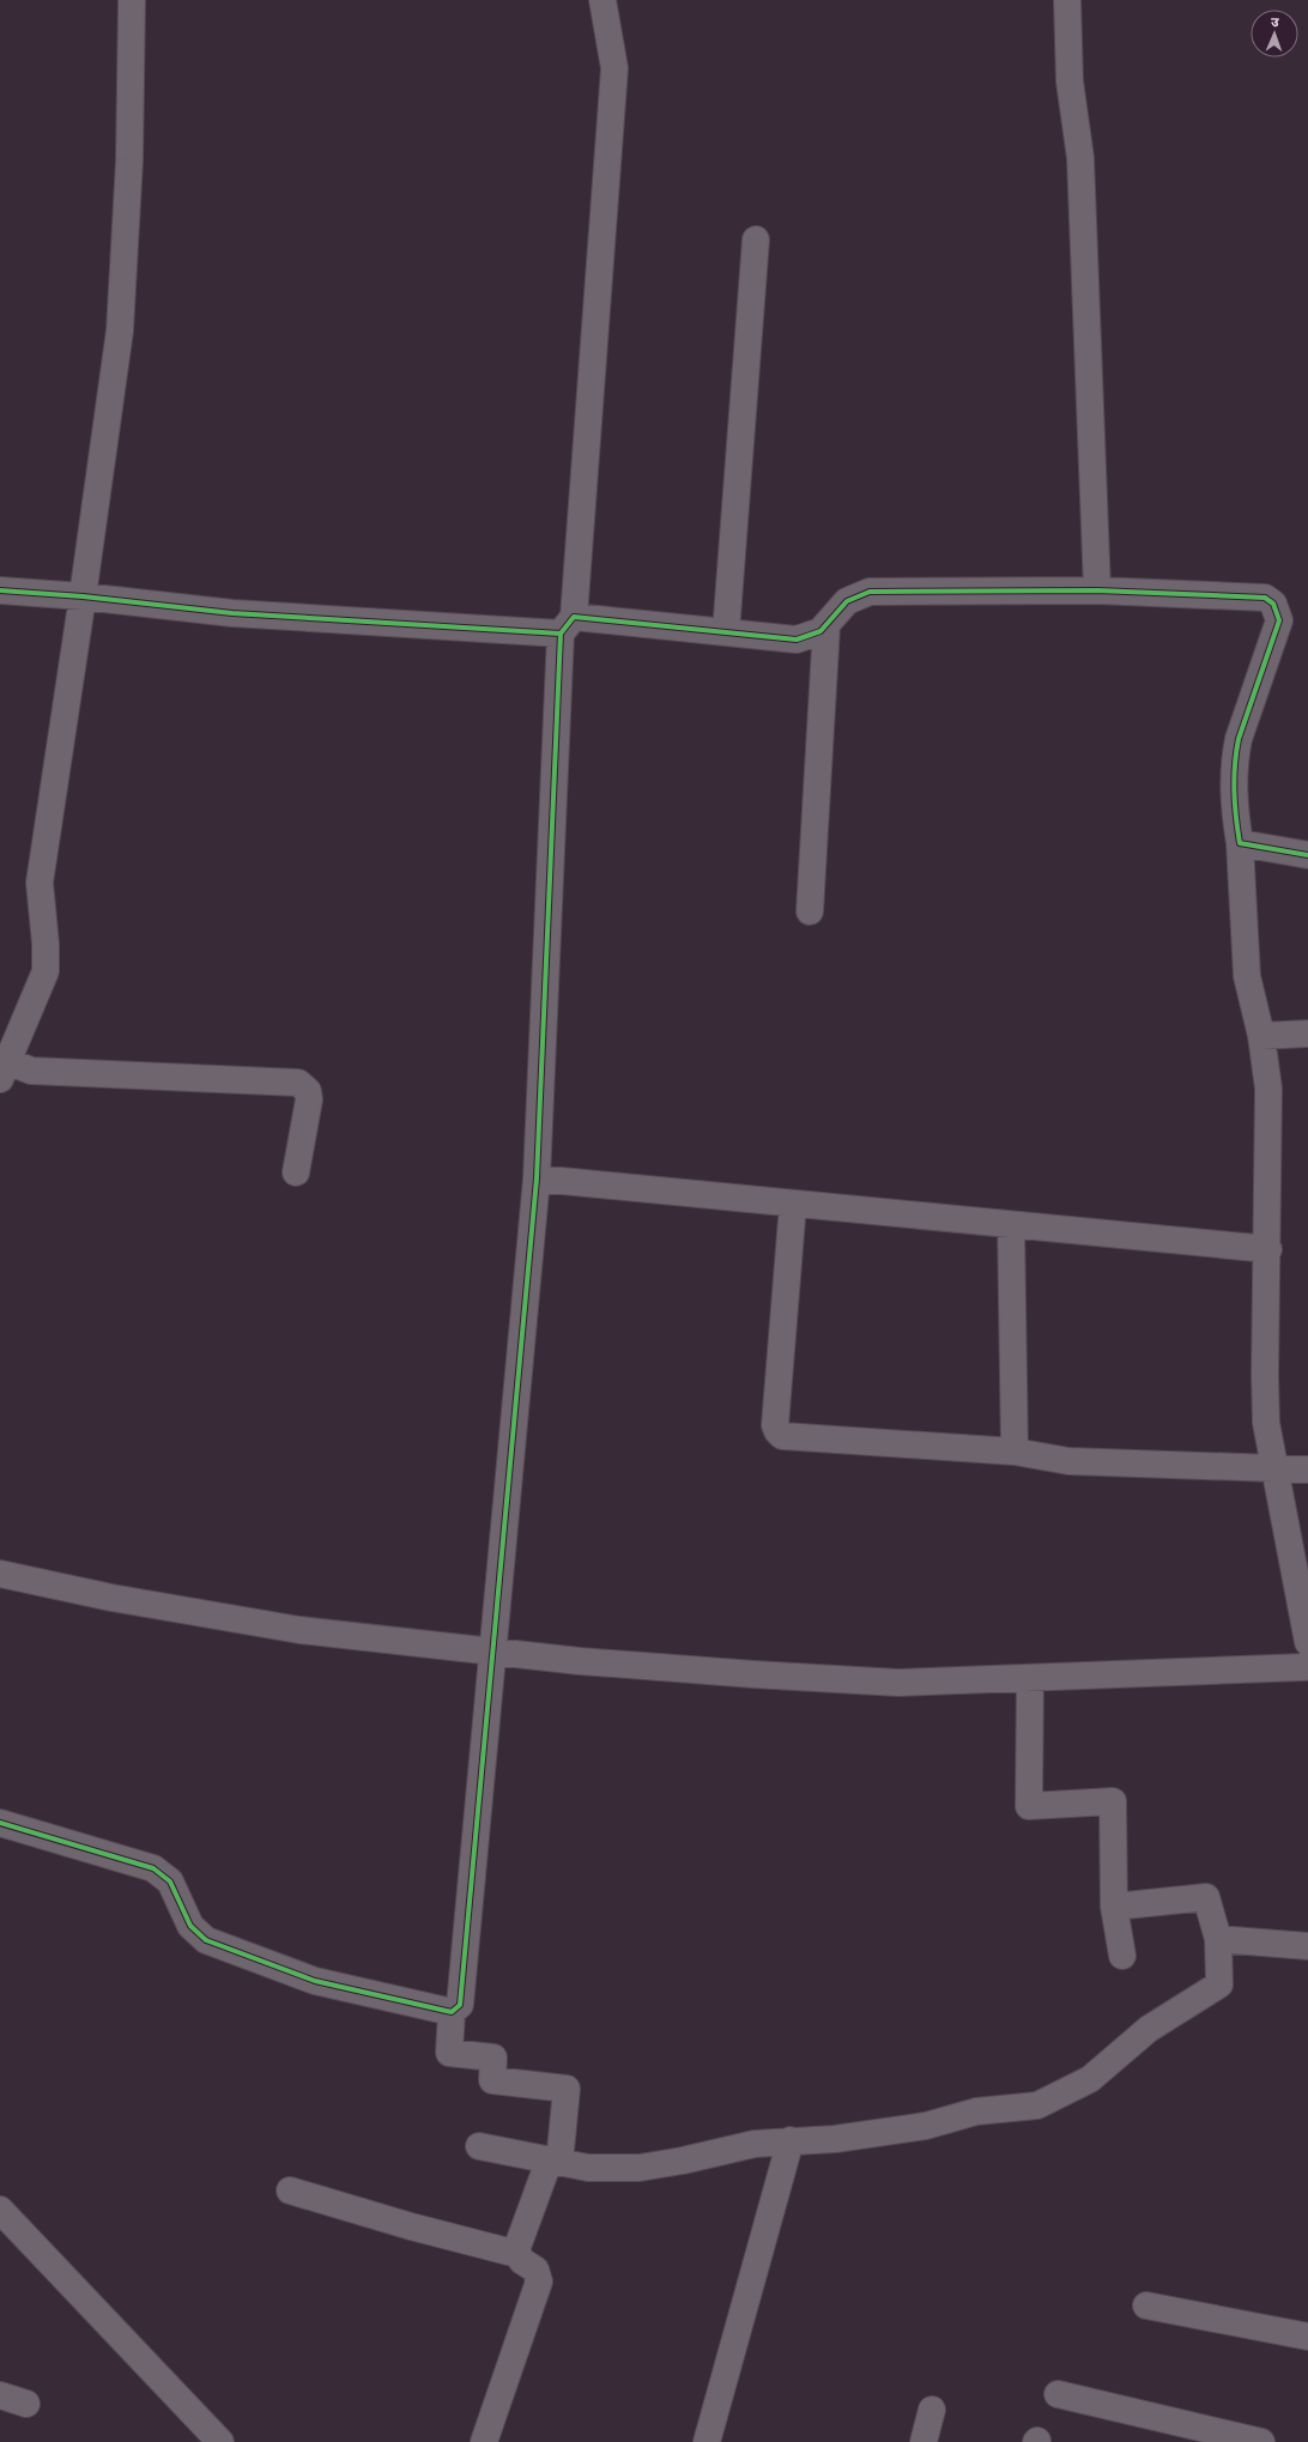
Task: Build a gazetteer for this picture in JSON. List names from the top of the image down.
{
  "north": "top"
}
